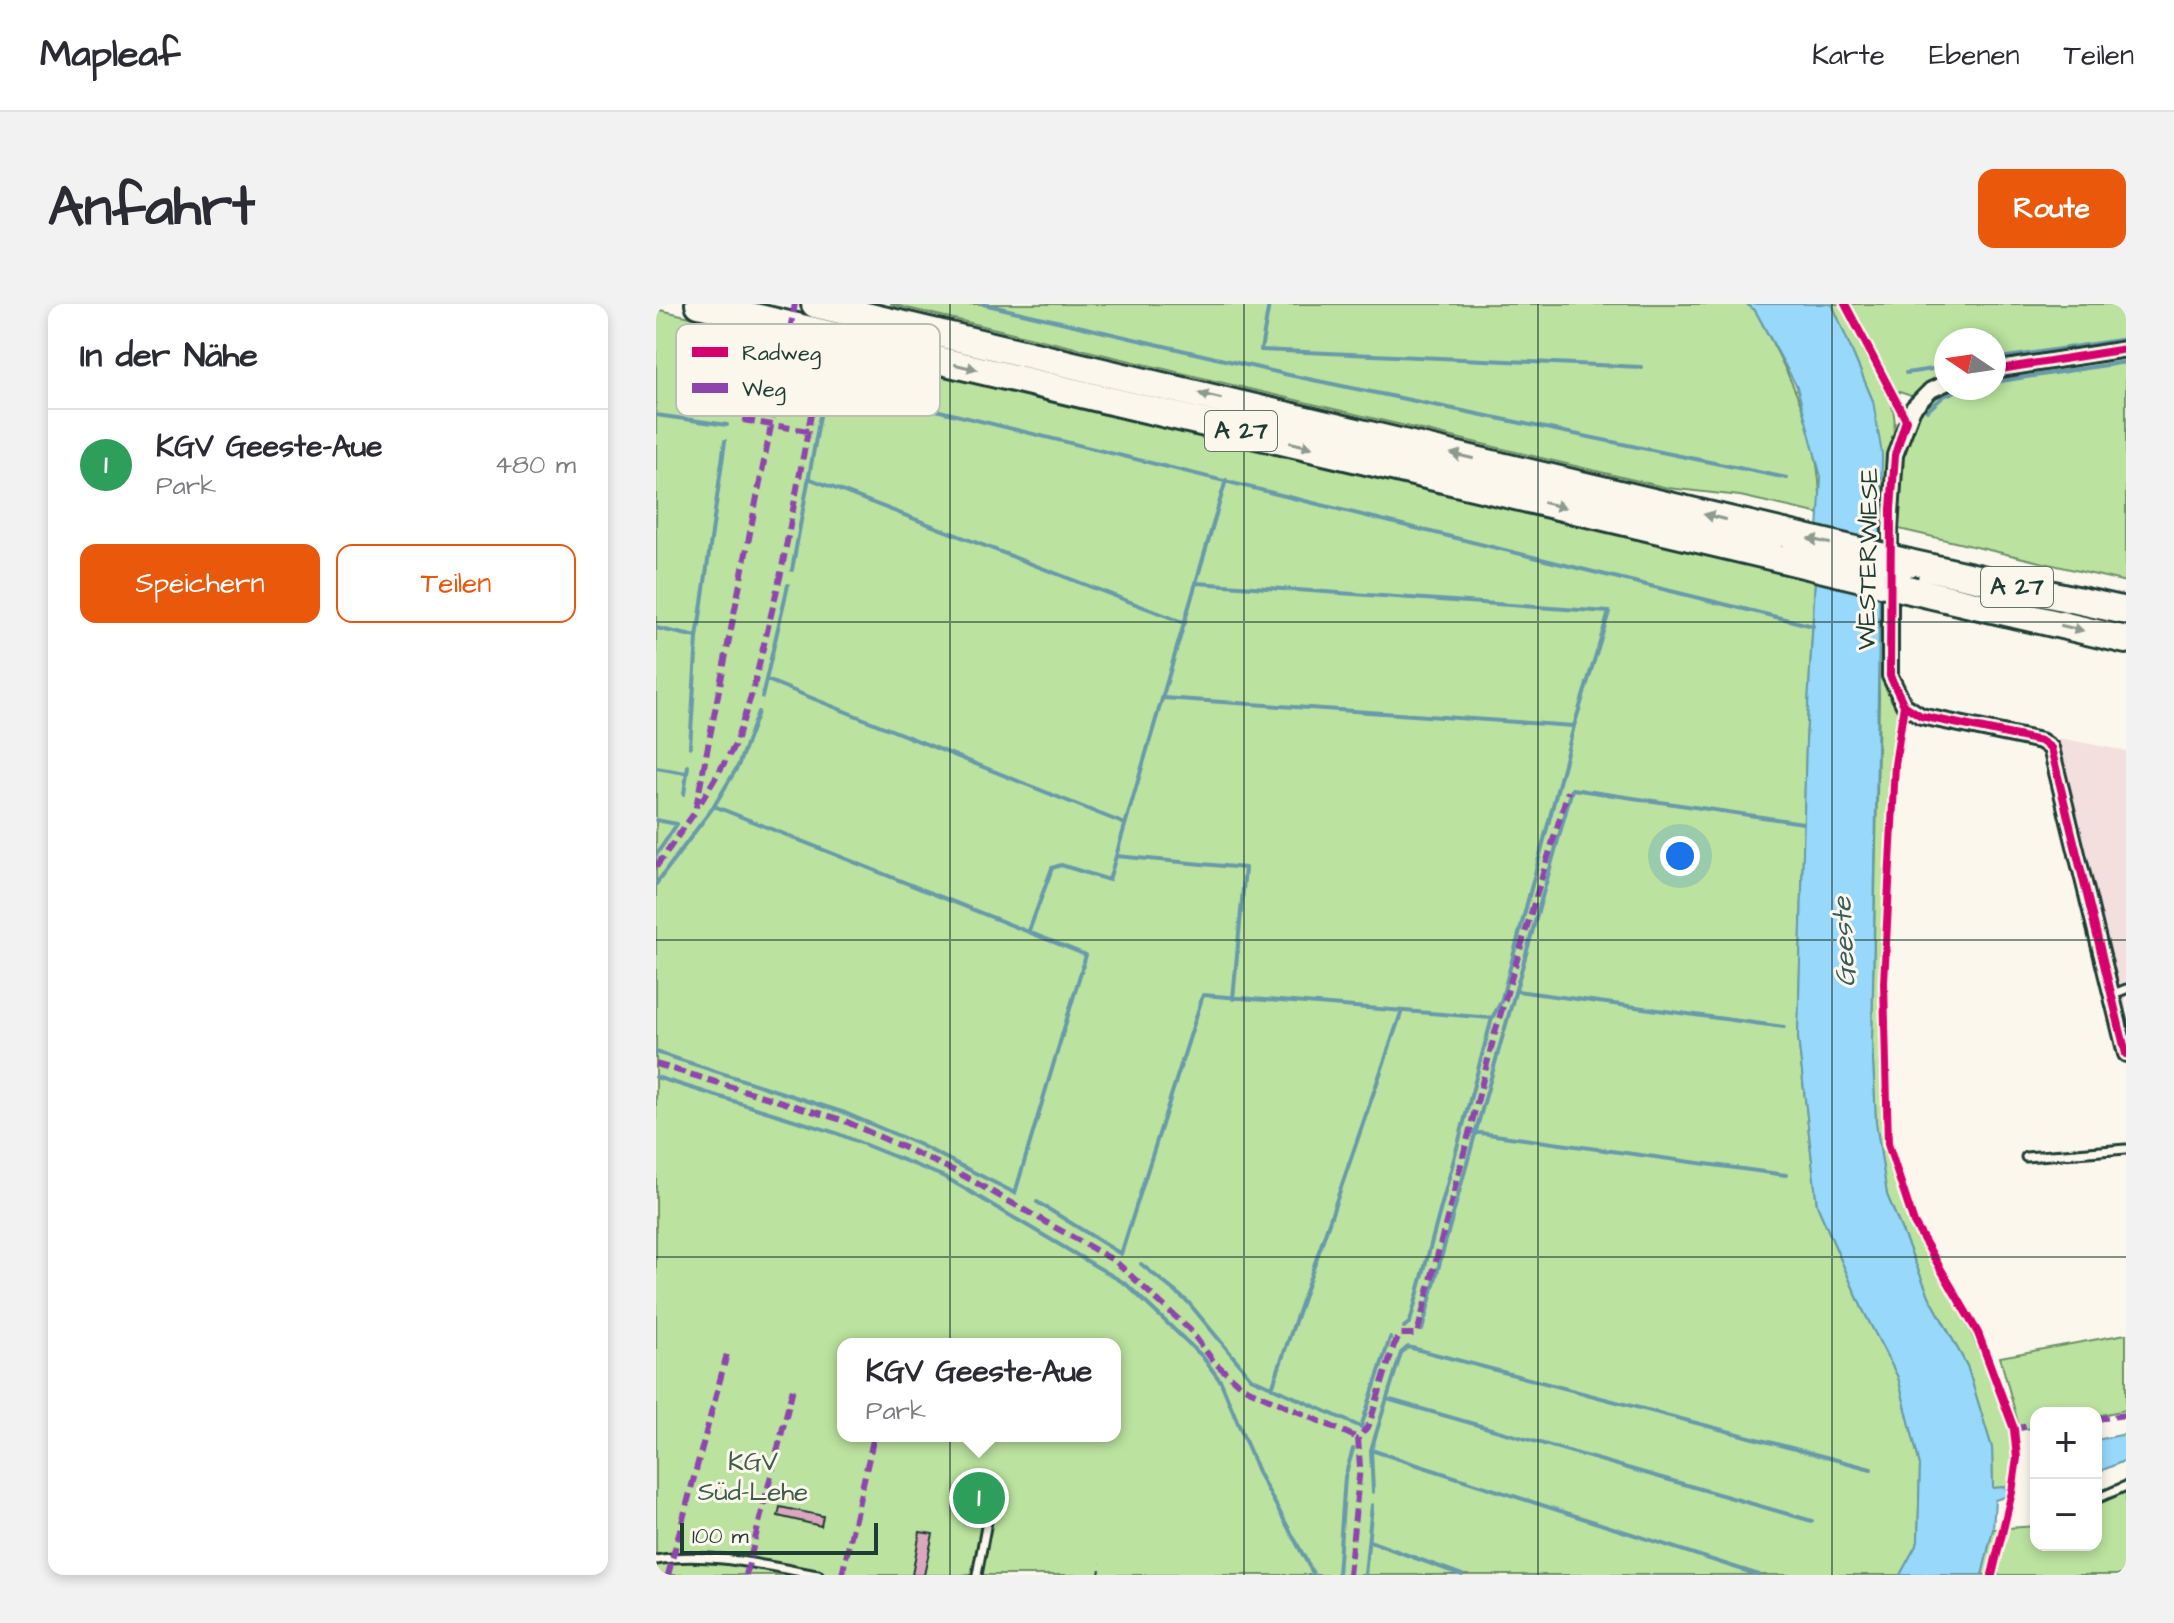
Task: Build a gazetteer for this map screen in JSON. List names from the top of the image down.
{
  "streets": {
    "highway": ["A 27"],
    "street": ["WESTERWIESE"]
  },
  "water": ["Geeste"],
  "parks": ["KGV Süd-Lehe"],
  "legend": ["Radweg", "Weg"],
  "scale_bar": "100 m",
  "north": "left",
  "page": {
    "header": "Mapleaf",
    "nav": ["Karte", "Ebenen", "Teilen"],
    "title": "Anfahrt",
    "buttons": [
      "Route",
      ["Speichern", "Teilen"]
    ],
    "heading": "In der Nähe",
    "list": [
      {
        "mark": "1",
        "name": "KGV Geeste-Aue",
        "note": "Park",
        "value": "480 m"
      }
    ],
    "popup": ["KGV Geeste-Aue", "Park"],
    "map_buttons": ["+", "−"],
    "pins": "1",
    "scale": "100 m"
  }
}
